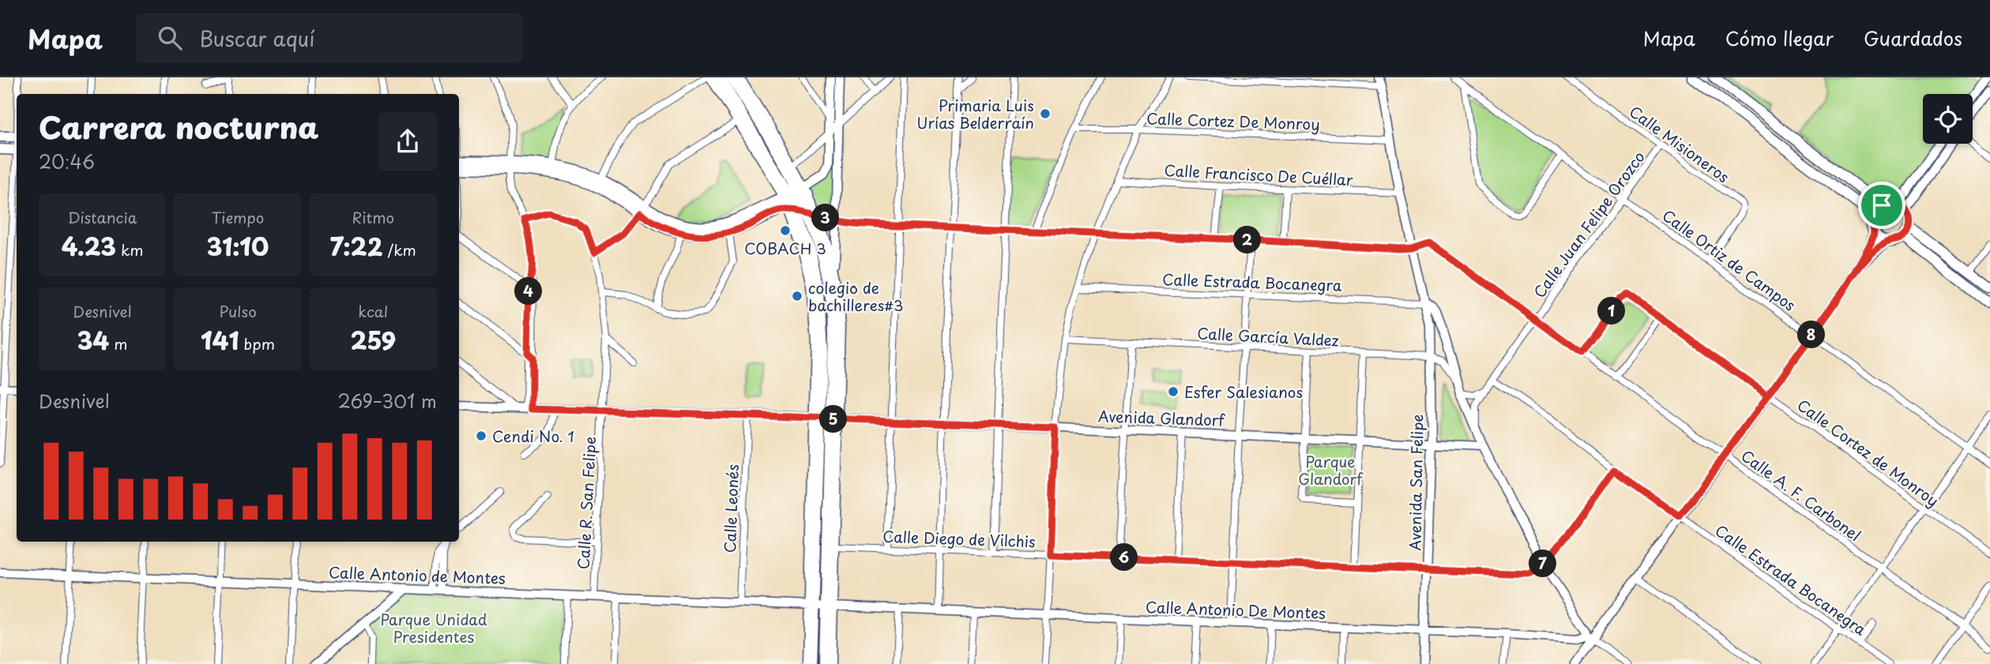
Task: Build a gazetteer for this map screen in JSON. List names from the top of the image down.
{
  "streets": {
    "main road": [
      "Avenida Glandorf",
      "Avenida San Felipe",
      "Calle Antonio de Montes",
      "Calle Antonio De Montes"
    ],
    "street": [
      "Calle Cortez De Monroy",
      "Calle Misioneros",
      "Calle Francisco De Cuéllar",
      "Calle Juan Felipe Orozco",
      "Calle Ortiz de Campos",
      "Calle Estrada Bocanegra",
      "Calle García Valdez",
      "Calle Cortez de Monroy",
      "Calle A. F. Carbonel",
      "Calle R. San Felipe",
      "Calle Leonés",
      "Calle Diego de Vilchis"
    ]
  },
  "crossings": [
    ["Calle Cortez De Monroy", "Avenida San Felipe"],
    ["Calle Misioneros", "Calle Juan Felipe Orozco"],
    ["Calle Misioneros", "Calle Ortiz de Campos"],
    ["Calle Francisco De Cuéllar", "Avenida San Felipe"],
    ["Calle Juan Felipe Orozco", "Calle Ortiz de Campos"],
    ["Calle Juan Felipe Orozco", "Calle Estrada Bocanegra"],
    ["Calle Juan Felipe Orozco", "Calle A. F. Carbonel"],
    ["Calle Estrada Bocanegra", "Avenida San Felipe"],
    ["Calle García Valdez", "Avenida San Felipe"],
    ["Avenida Glandorf", "Avenida San Felipe"],
    ["Avenida Glandorf", "Calle R. San Felipe"],
    ["Avenida Glandorf", "Calle Leonés"],
    ["Calle Cortez de Monroy", "Calle A. F. Carbonel"],
    ["Avenida San Felipe", "Calle A. F. Carbonel"],
    ["Avenida San Felipe", "Calle Diego de Vilchis"],
    ["Avenida San Felipe", "Calle Antonio De Montes"],
    ["Calle R. San Felipe", "Calle Antonio de Montes"],
    ["Calle Leonés", "Calle Antonio de Montes"],
    ["Calle Antonio de Montes", "Calle Antonio De Montes"]
  ],
  "parks": ["Parque Glandorf", "Parque Unidad Presidentes"],
  "places": [
    "Primaria Luis Urías Belderraín",
    "COBACH 3",
    "colegio de bachilleres#3",
    "Esfer Salesianos",
    "Cendi No. 1"
  ],
  "page": {
    "header": "Mapa",
    "search": "Buscar aquí",
    "nav": ["Mapa", "Cómo llegar", "Guardados"],
    "heading": ["Carrera nocturna", "20:46"],
    "stats": [
      ["Distancia", "4.23 km"],
      ["Tiempo", "31:10"],
      ["Ritmo", "7:22 /km"],
      ["Desnivel", "34 m"],
      ["Pulso", "141 bpm"],
      ["kcal", "259"]
    ],
    "pins": [
      "3",
      "2",
      "4",
      "1",
      "8",
      "5",
      "6",
      "7"
    ],
    "chart": ["Desnivel", "269–301 m"]
  }
}
